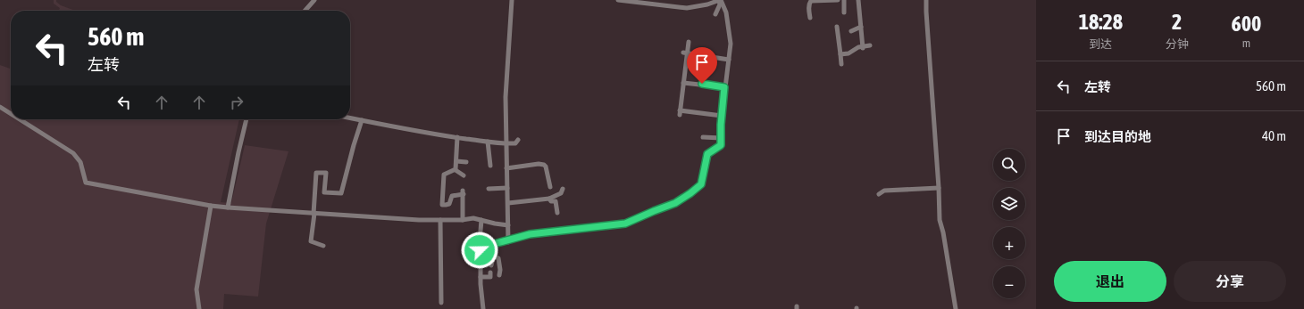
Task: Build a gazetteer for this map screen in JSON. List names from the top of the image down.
{
  "page": {
    "eta": [
      "18:28",
      "到达",
      "2",
      "分钟",
      "600",
      "m"
    ],
    "turn": ["560 m", "左转"],
    "list": [
      {
        "name": "左转",
        "value": "560 m"
      },
      {
        "name": "到达目的地",
        "value": "40 m"
      }
    ],
    "map_buttons": ["+", "−"],
    "buttons": ["退出", "分享"]
  }
}
